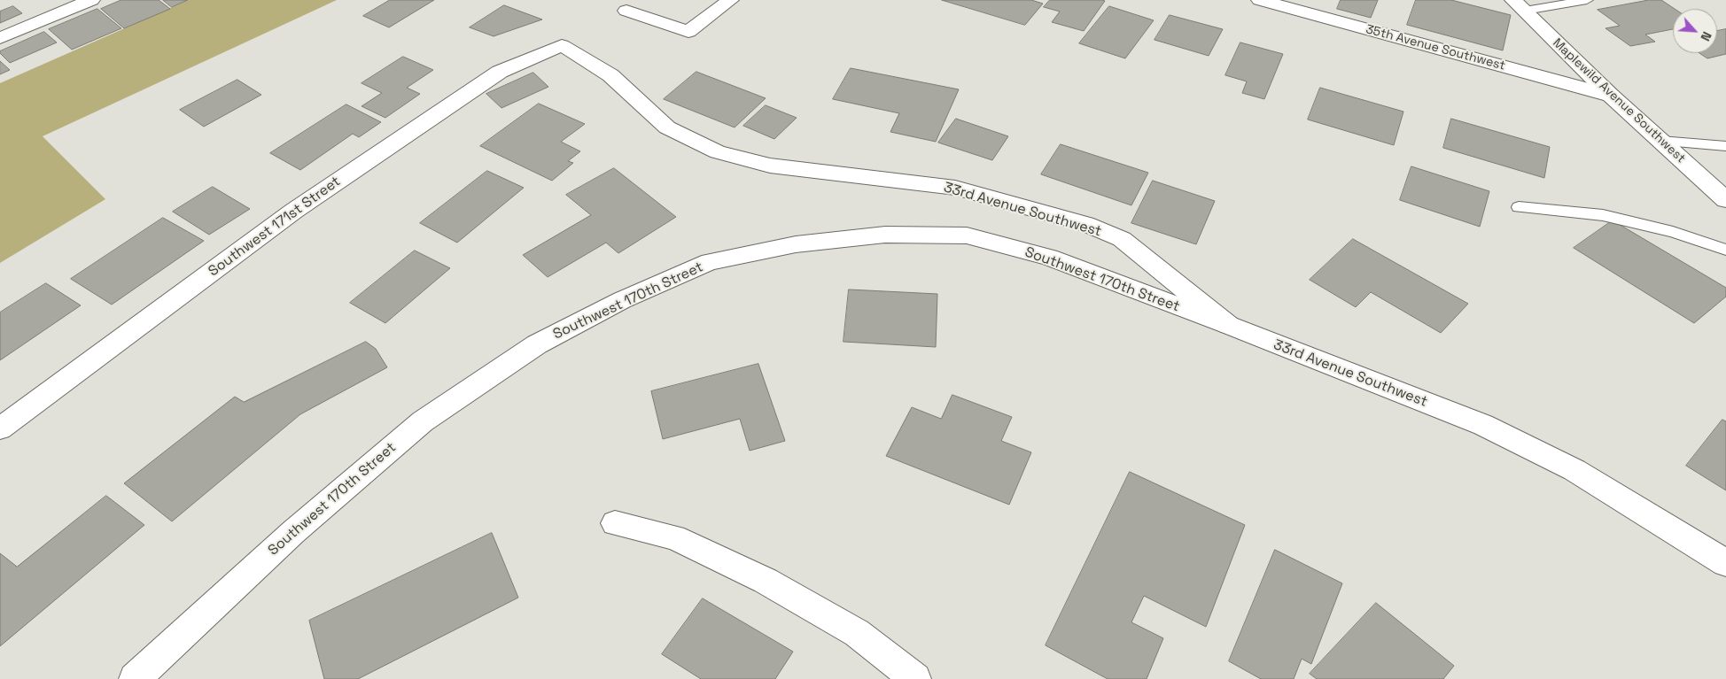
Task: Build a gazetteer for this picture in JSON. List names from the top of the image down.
{
  "streets": {
    "street": [
      "35th Avenue Southwest",
      "Maplewild Avenue Southwest",
      "33rd Avenue Southwest",
      "Southwest 171st Street",
      "Southwest 170th Street"
    ]
  },
  "crossings": [
    ["35th Avenue Southwest", "Maplewild Avenue Southwest"],
    ["33rd Avenue Southwest", "Southwest 171st Street"],
    ["33rd Avenue Southwest", "Southwest 170th Street"]
  ],
  "north": "bottom right"
}
